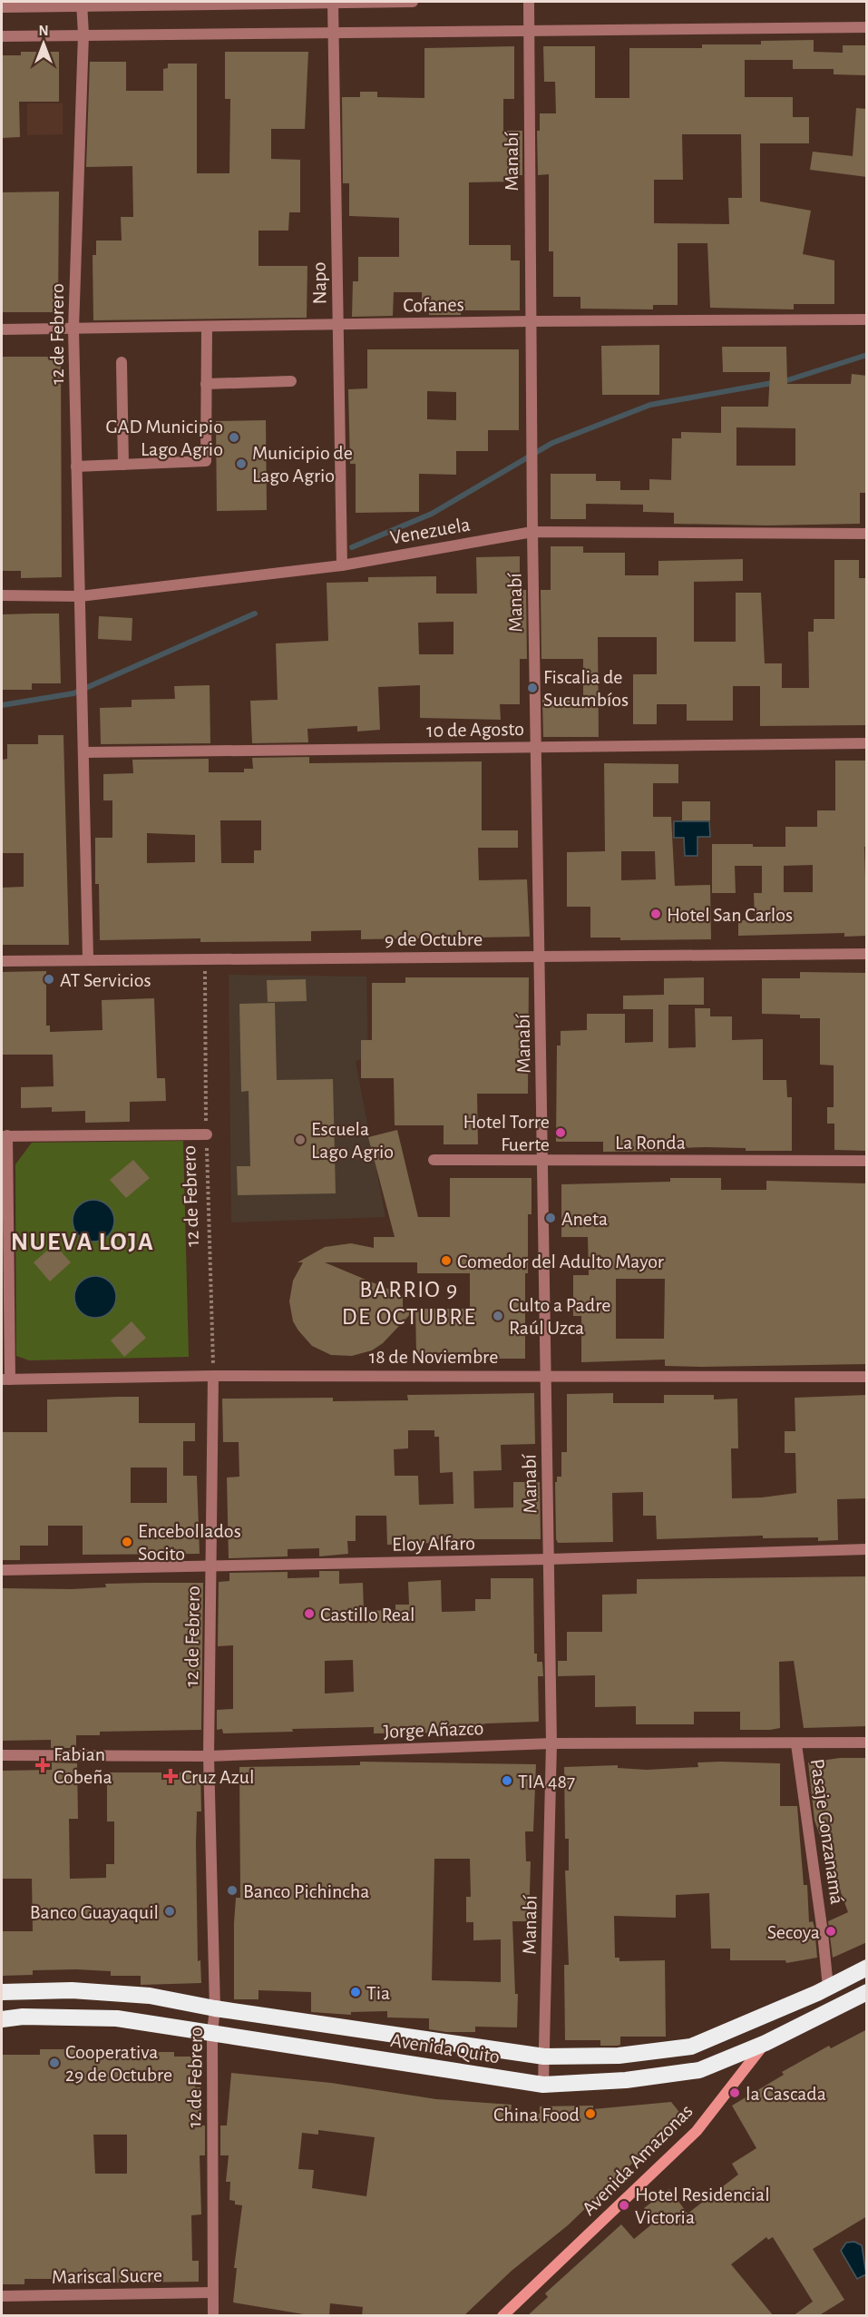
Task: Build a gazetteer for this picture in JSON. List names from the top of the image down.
{
  "streets": {
    "highway": ["Avenida Quito"],
    "main road": ["Avenida Amazonas"],
    "street": [
      "Manabí",
      "Napo",
      "Cofanes",
      "12 de Febrero",
      "Venezuela",
      "10 de Agosto",
      "9 de Octubre",
      "La Ronda",
      "18 de Noviembre",
      "Eloy Alfaro",
      "Jorge Añazco",
      "Pasaje Gonzanamá",
      "Mariscal Sucre"
    ]
  },
  "crossings": [
    ["Manabí", "Cofanes"],
    ["Manabí", "Venezuela"],
    ["Manabí", "10 de Agosto"],
    ["Manabí", "9 de Octubre"],
    ["Manabí", "La Ronda"],
    ["Manabí", "18 de Noviembre"],
    ["Manabí", "Eloy Alfaro"],
    ["Manabí", "Jorge Añazco"],
    ["Manabí", "Avenida Quito"],
    ["Napo", "Cofanes"],
    ["Napo", "Venezuela"],
    ["Cofanes", "12 de Febrero"],
    ["12 de Febrero", "Venezuela"],
    ["12 de Febrero", "10 de Agosto"],
    ["12 de Febrero", "9 de Octubre"],
    ["12 de Febrero", "18 de Noviembre"],
    ["12 de Febrero", "Eloy Alfaro"],
    ["12 de Febrero", "Jorge Añazco"],
    ["12 de Febrero", "Avenida Quito"],
    ["12 de Febrero", "Mariscal Sucre"],
    ["Jorge Añazco", "Pasaje Gonzanamá"],
    ["Pasaje Gonzanamá", "Avenida Quito"],
    ["Avenida Quito", "Avenida Amazonas"]
  ],
  "districts": ["NUEVA LOJA", "BARRIO 9 DE OCTUBRE"],
  "places": {
    "other": [
      "GAD Municipio Lago Agrio",
      "Municipio de Lago Agrio",
      "Fiscalia de Sucumbíos",
      "Hotel San Carlos",
      "AT Servicios",
      "Hotel Torre Fuerte",
      "Escuela Lago Agrio",
      "Aneta",
      "Comedor del Adulto Mayor",
      "Culto a Padre Raúl Uzca",
      "Encebollados Socito",
      "Castillo Real",
      "TIA 487",
      "Banco Pichincha",
      "Banco Guayaquil",
      "Secoya",
      "Tia",
      "Cooperativa 29 de Octubre",
      "la Cascada",
      "China Food",
      "Hotel Residencial Victoria"
    ],
    "health": ["Fabian Cobeña", "Cruz Azul"]
  },
  "north": "top"
}
